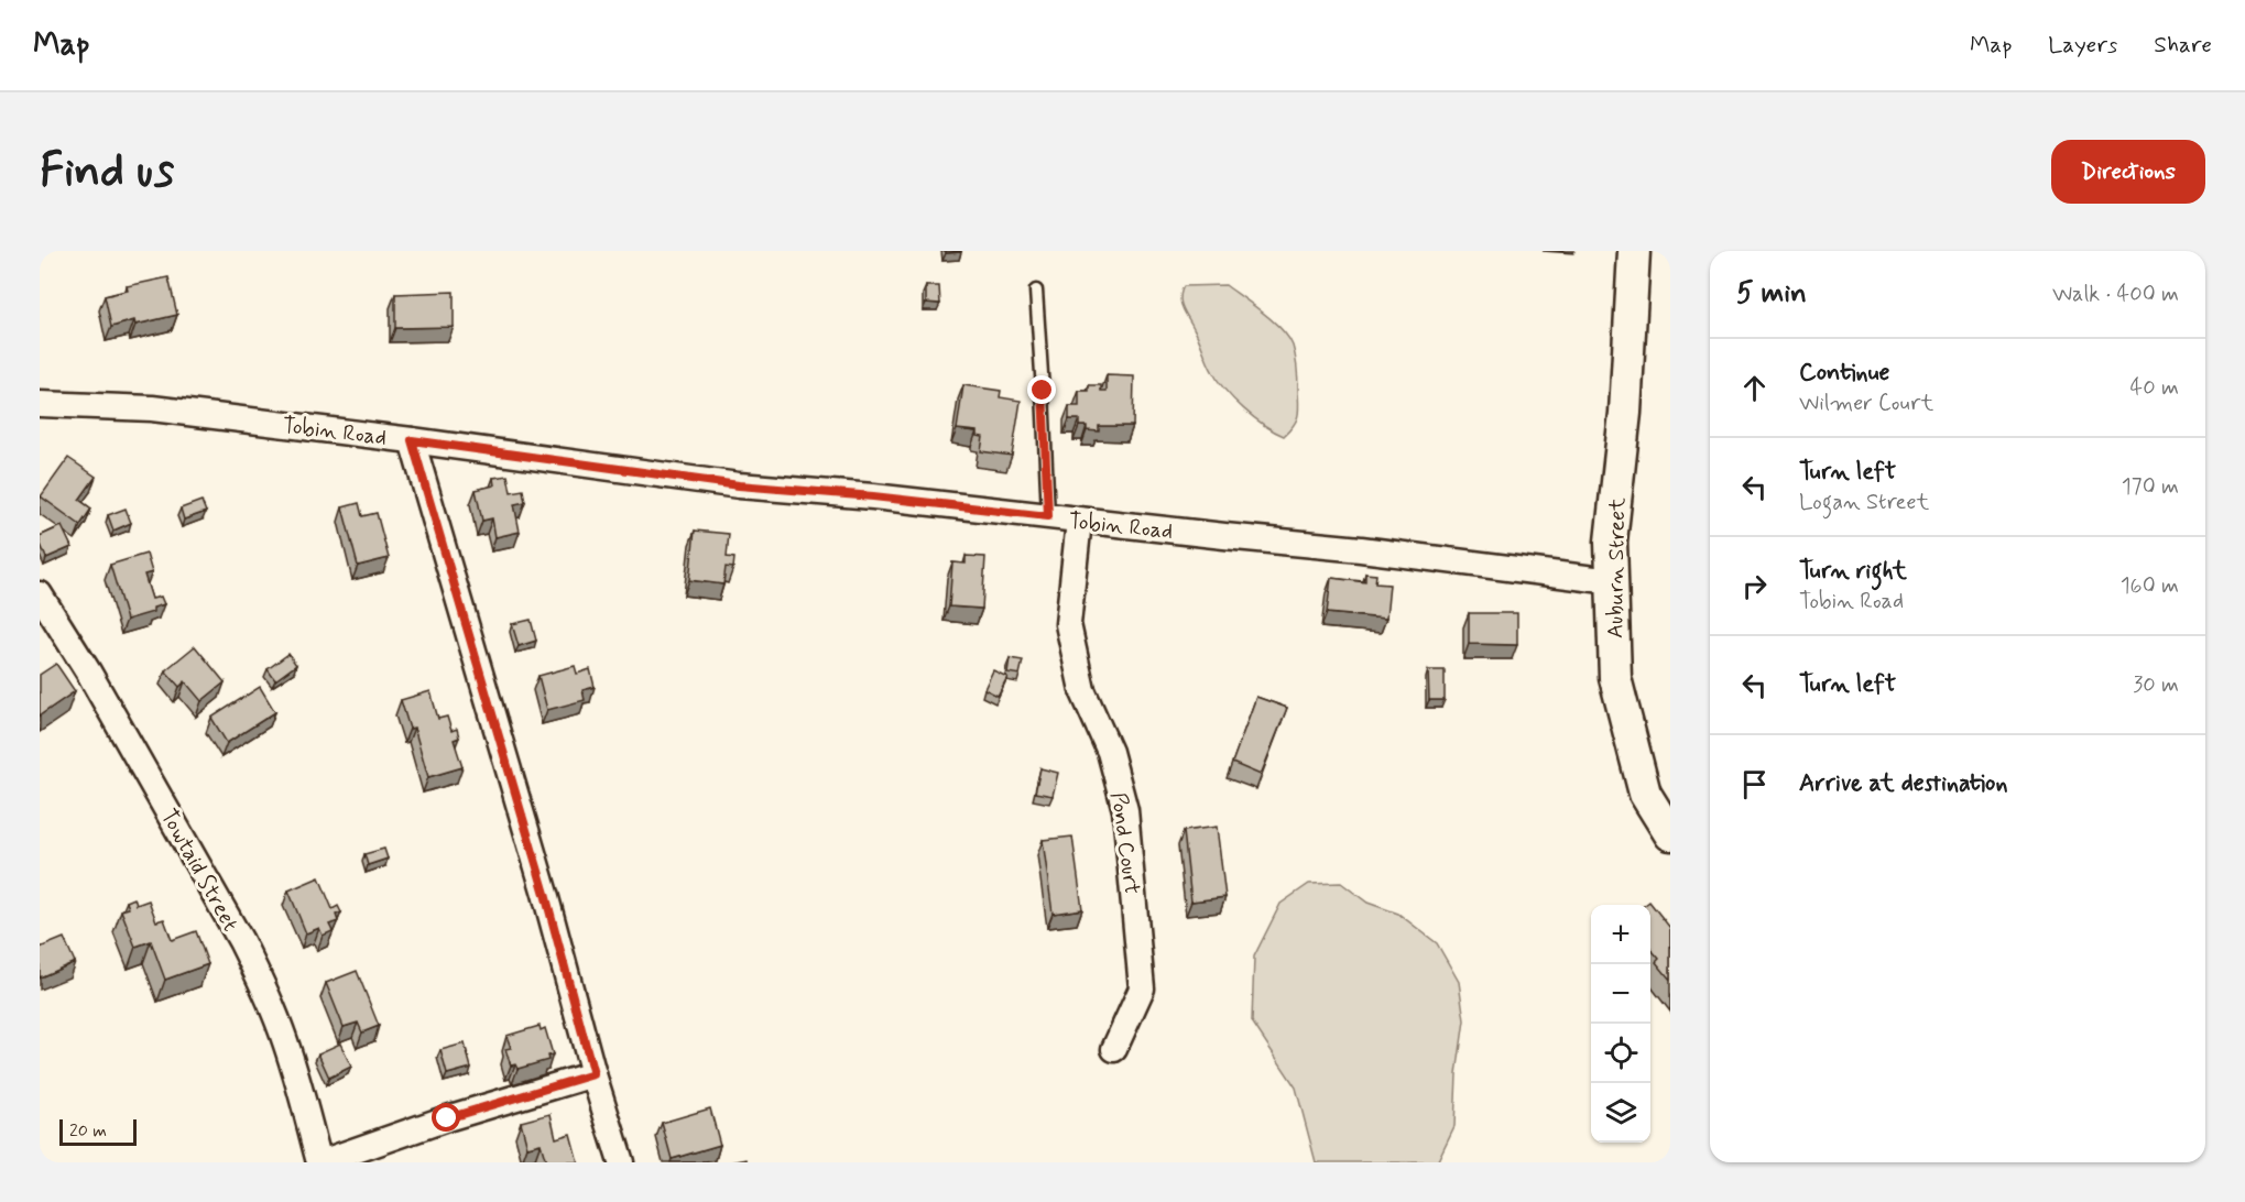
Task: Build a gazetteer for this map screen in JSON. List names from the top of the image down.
{
  "streets": {
    "street": [
      "Tobin Road",
      "Auburn Street",
      "Pond Court",
      "Towtaid Street"
    ]
  },
  "crossings": [
    ["Tobin Road", "Auburn Street"],
    ["Tobin Road", "Pond Court"]
  ],
  "scale_bar": "20 m",
  "page": {
    "header": "Map",
    "nav": ["Map", "Layers", "Share"],
    "buttons": "Directions",
    "title": "Find us",
    "heading": ["5 min", "Walk · 400 m"],
    "list": [
      ["Continue", "Wilmer Court", "40 m"],
      ["Turn left", "Logan Street", "170 m"],
      ["Turn right", "Tobin Road", "160 m"],
      ["Turn left", "30 m"],
      "Arrive at destination"
    ],
    "map_buttons": ["+", "−"],
    "scale": "20 m"
  }
}
